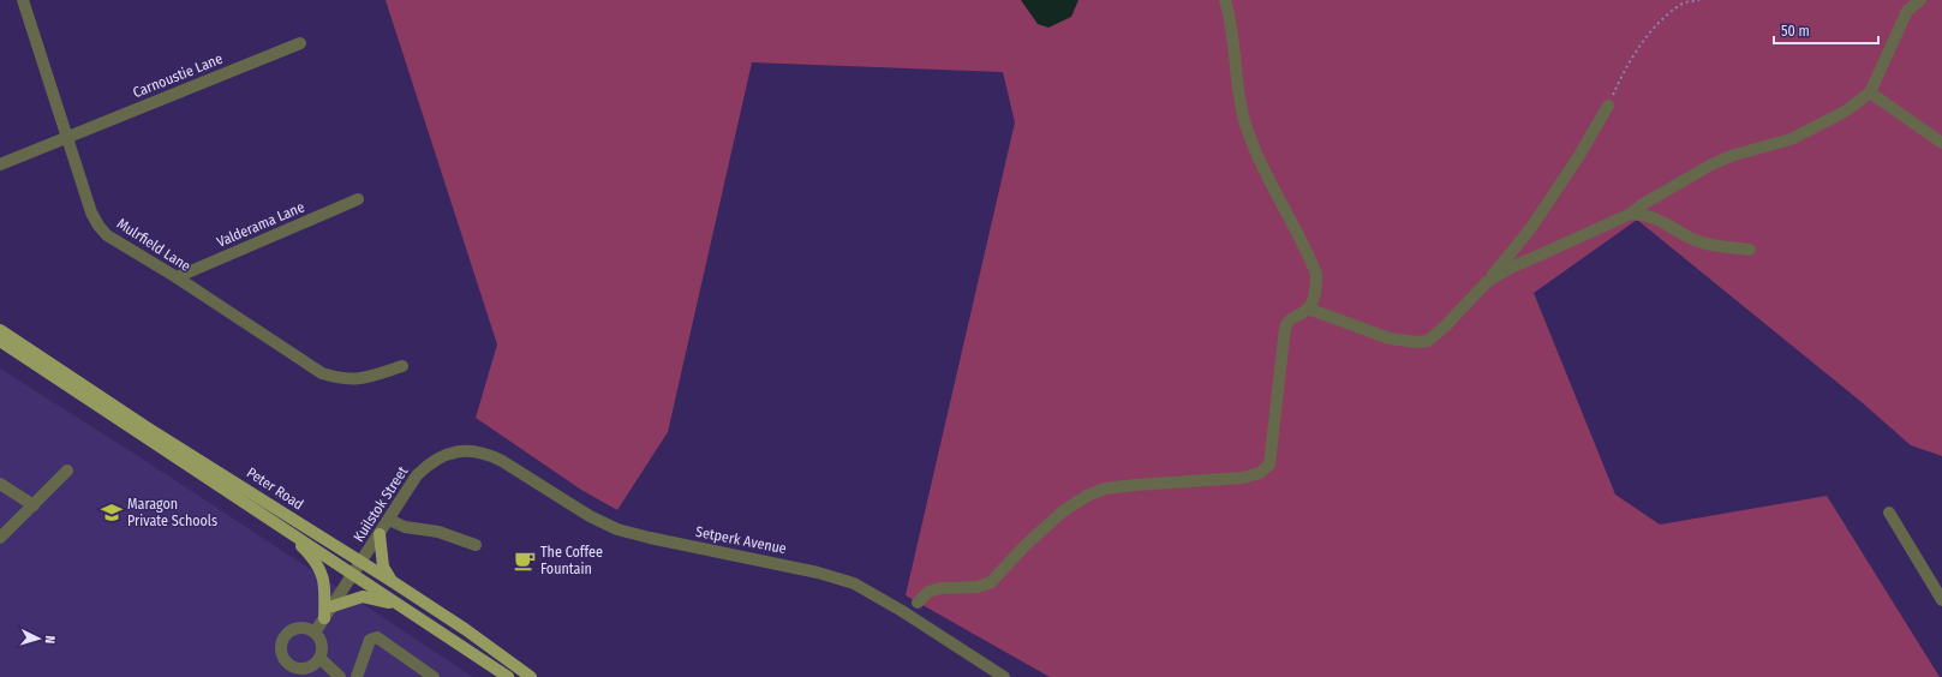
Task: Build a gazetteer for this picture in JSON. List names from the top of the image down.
{
  "streets": {
    "main road": ["Peter Road"],
    "street": [
      "Carnoustie Lane",
      "Valderama Lane",
      "Mulrfield Lane",
      "Kuilstok Street",
      "Setperk Avenue"
    ]
  },
  "crossings": [
    ["Carnoustie Lane", "Mulrfield Lane"],
    ["Valderama Lane", "Mulrfield Lane"],
    ["Peter Road", "Kuilstok Street"],
    ["Kuilstok Street", "Setperk Avenue"]
  ],
  "places": {
    "school or university": ["Maragon Private Schools"],
    "cafe": ["The Coffee Fountain"]
  },
  "scale_bar": "50 m",
  "north": "right"
}
